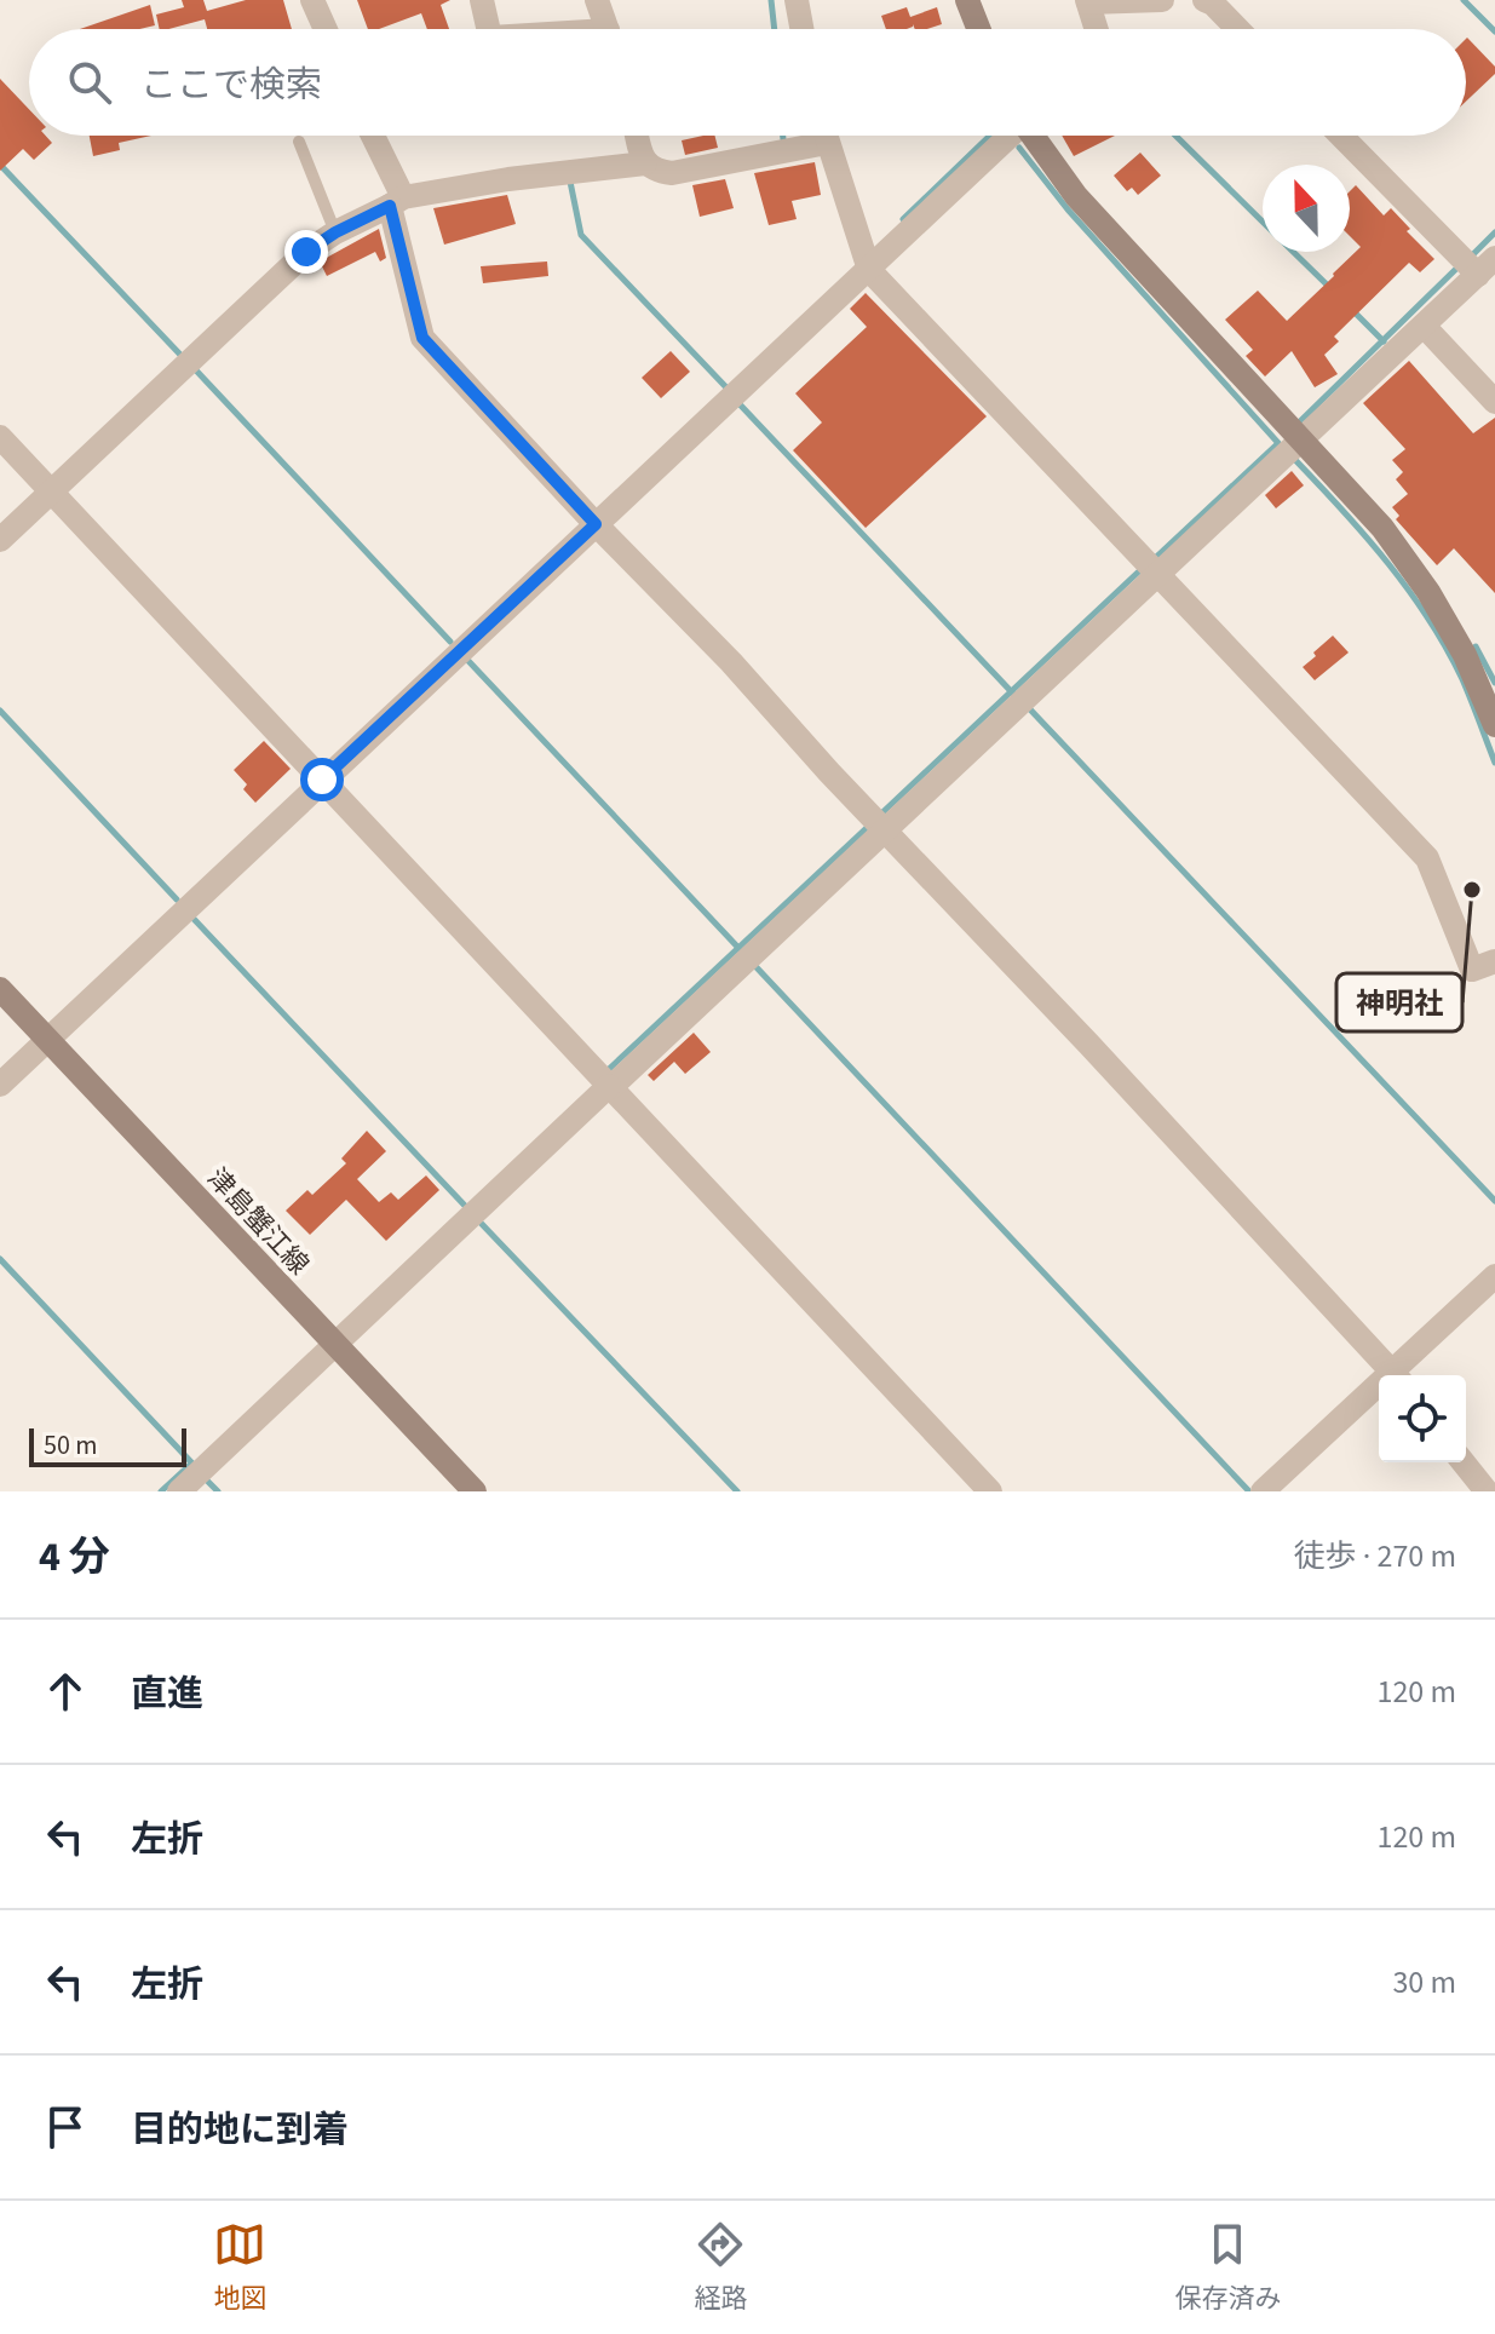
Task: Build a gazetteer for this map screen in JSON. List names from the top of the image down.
{
  "streets": {
    "street": ["津島蟹江線"]
  },
  "places": ["神明社"],
  "scale_bar": "50 m",
  "north": "top",
  "page": {
    "search": "ここで検索",
    "scale": "50 m",
    "heading": ["4 分", "徒歩 · 270 m"],
    "list": [
      ["直進", "120 m"],
      ["左折", "120 m"],
      ["左折", "30 m"],
      "目的地に到着"
    ],
    "nav": ["地図", "経路", "保存済み"]
  }
}
